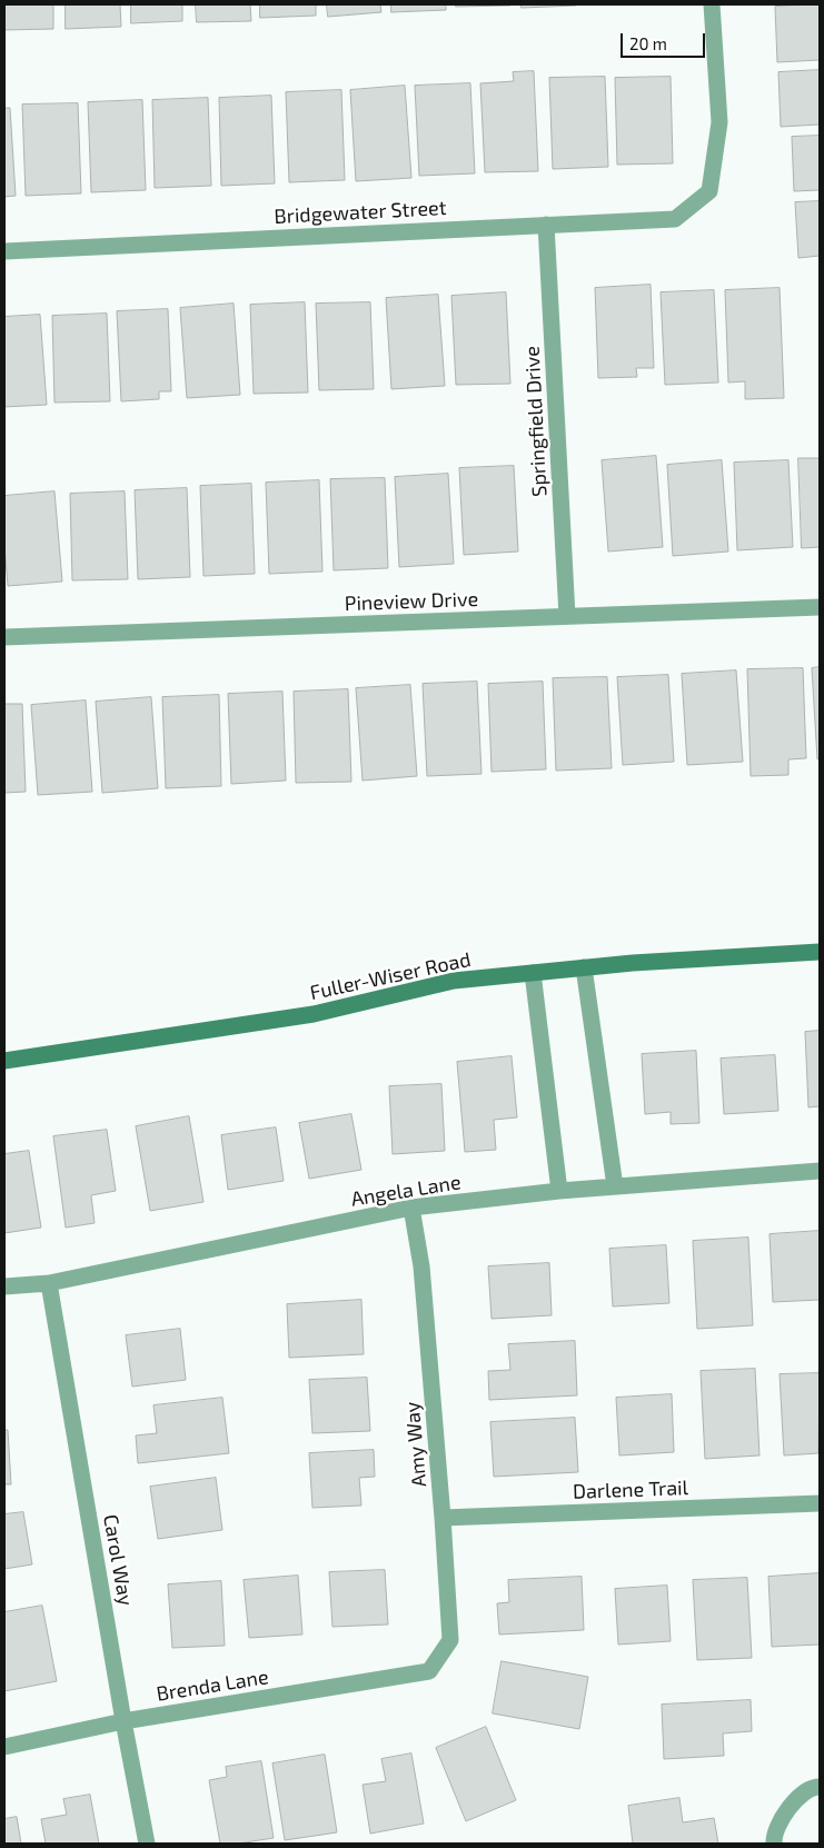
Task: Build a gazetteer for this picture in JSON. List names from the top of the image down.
{
  "streets": {
    "street": [
      "Bridgewater Street",
      "Springfield Drive",
      "Pineview Drive",
      "Fuller-Wiser Road",
      "Angela Lane",
      "Amy Way",
      "Darlene Trail",
      "Carol Way",
      "Brenda Lane"
    ]
  },
  "crossings": [
    ["Bridgewater Street", "Springfield Drive"],
    ["Springfield Drive", "Pineview Drive"],
    ["Angela Lane", "Amy Way"],
    ["Angela Lane", "Carol Way"],
    ["Amy Way", "Darlene Trail"],
    ["Amy Way", "Brenda Lane"],
    ["Carol Way", "Brenda Lane"]
  ],
  "scale_bar": "20 m"
}
